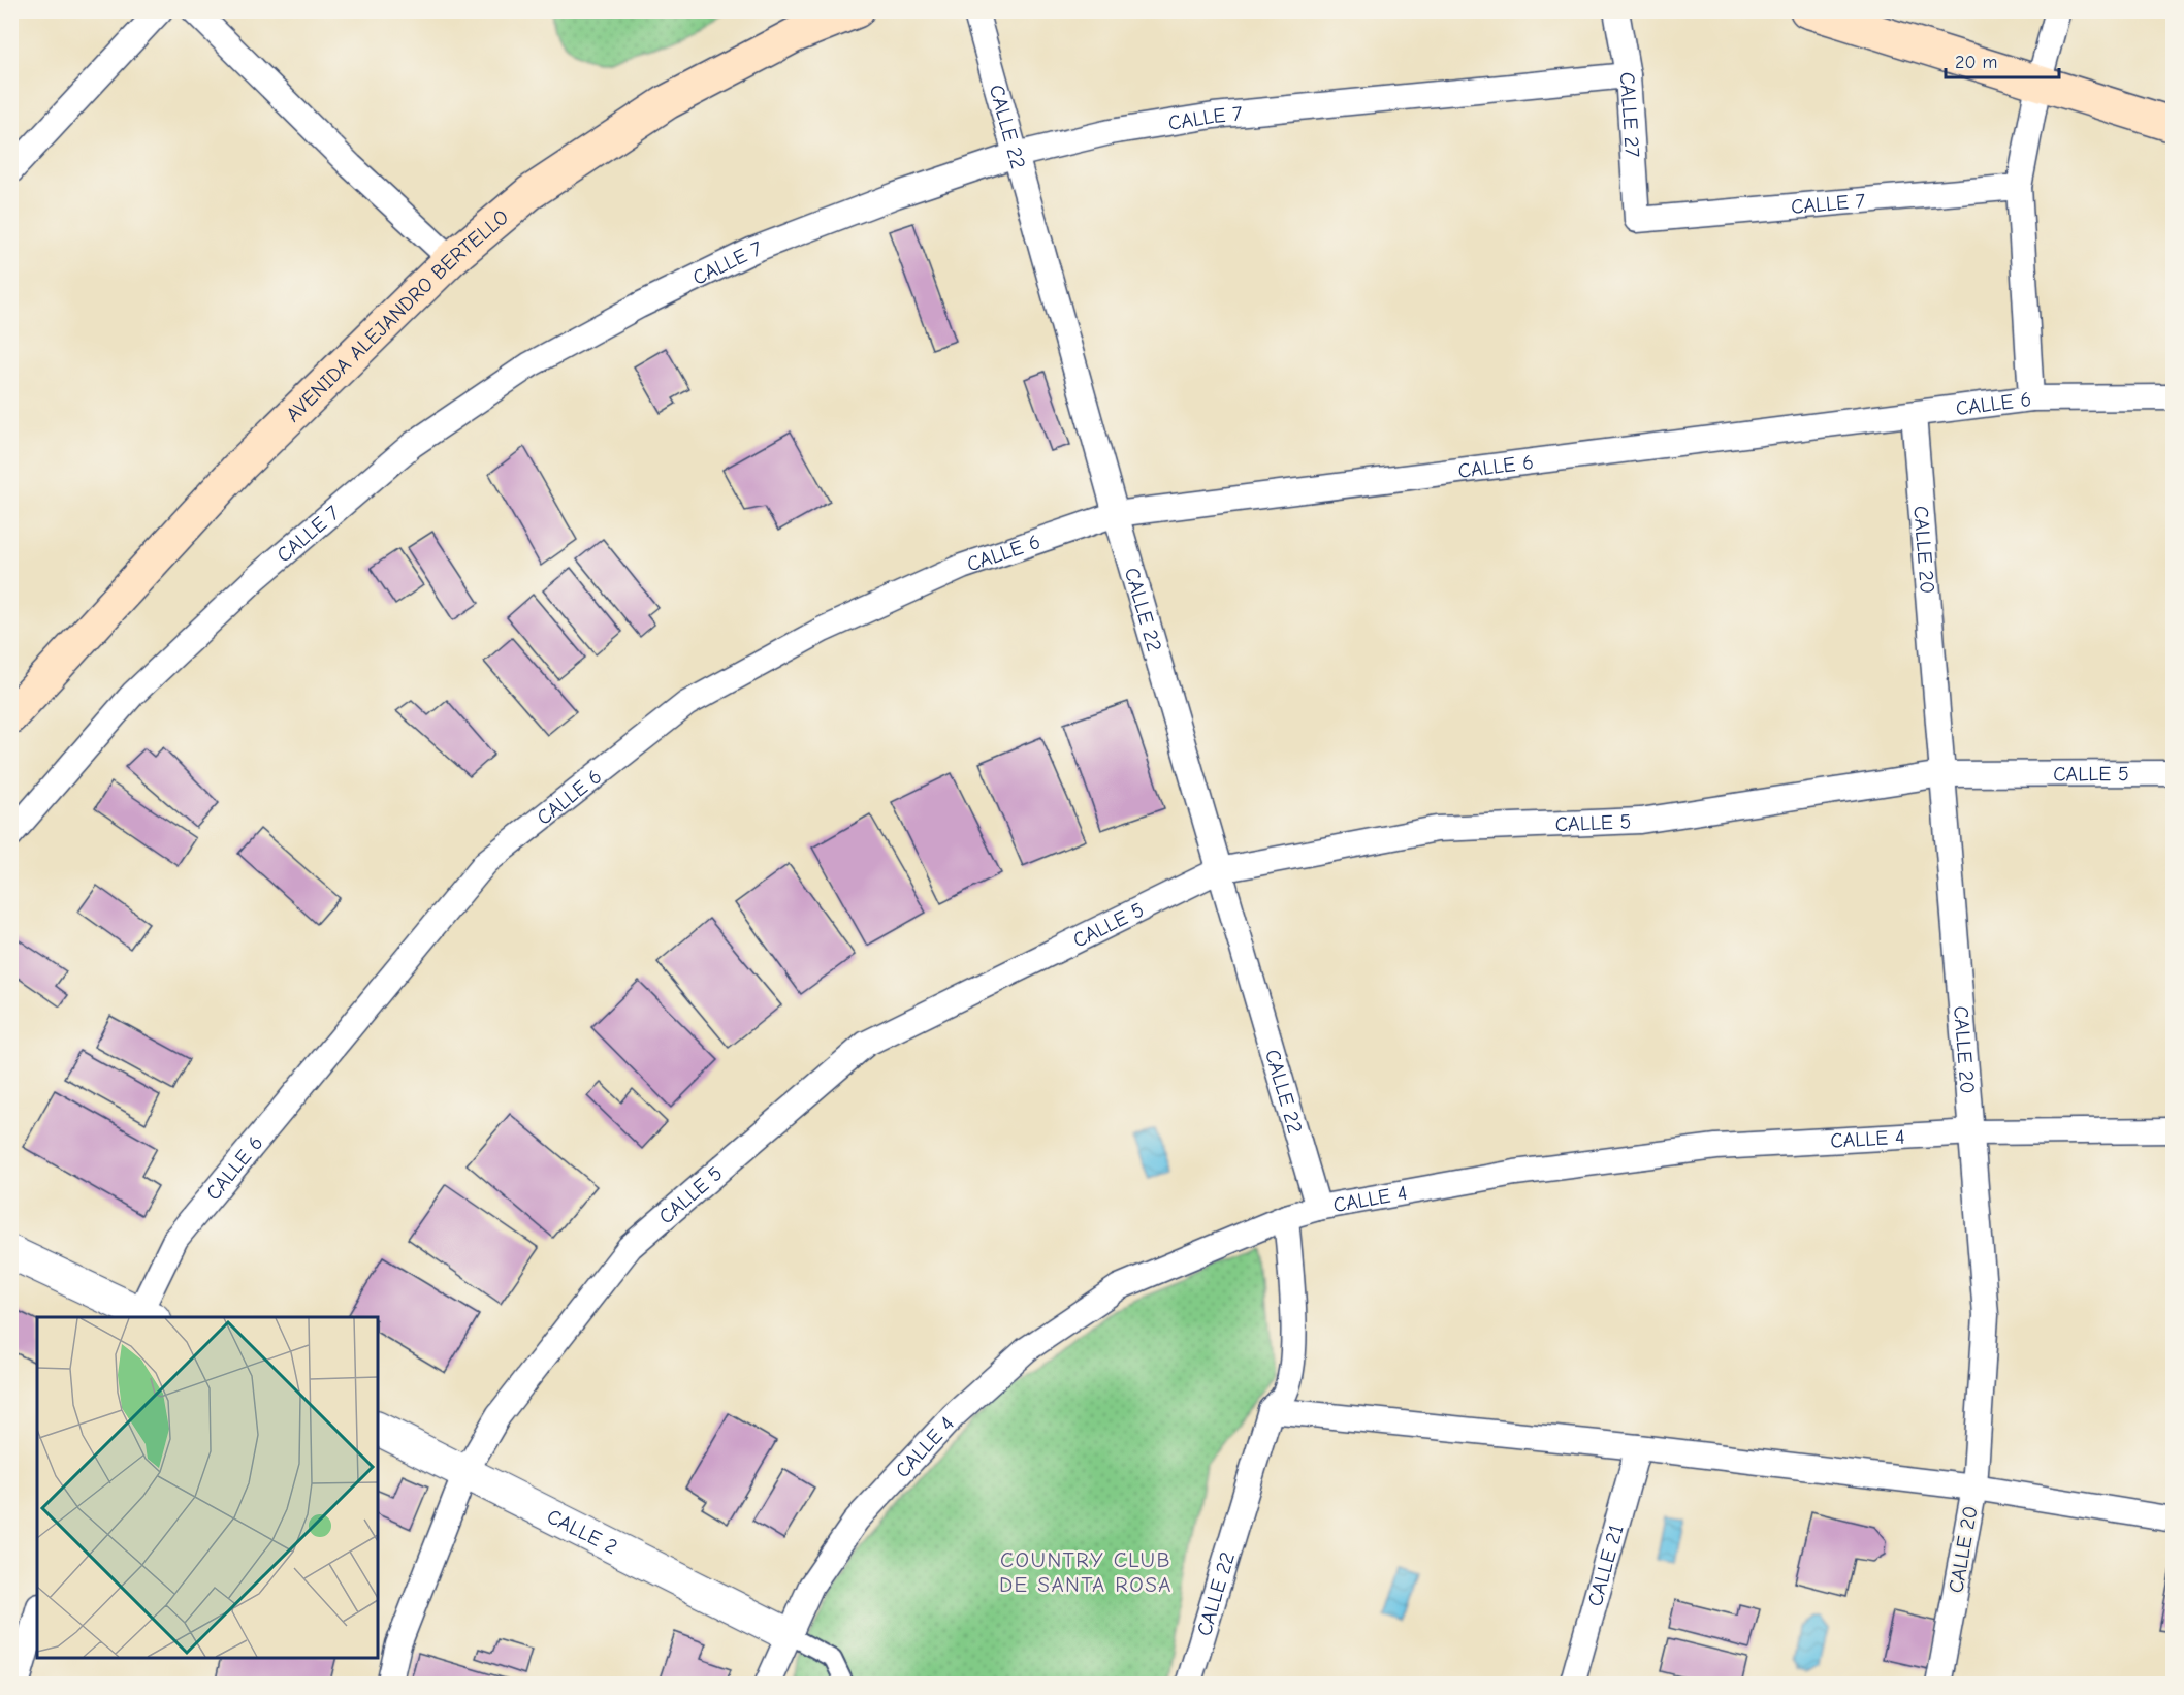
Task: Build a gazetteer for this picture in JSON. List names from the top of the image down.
{
  "streets": {
    "main road": ["AVENIDA ALEJANDRO BERTELLO"],
    "street": [
      "CALLE 27",
      "CALLE 7",
      "CALLE 22",
      "CALLE 6",
      "CALLE 20",
      "CALLE 5",
      "CALLE 4",
      "CALLE 2",
      "CALLE 21"
    ]
  },
  "crossings": [
    ["CALLE 27", "CALLE 7"],
    ["CALLE 7", "CALLE 22"],
    ["CALLE 22", "CALLE 6"],
    ["CALLE 22", "CALLE 5"],
    ["CALLE 22", "CALLE 4"],
    ["CALLE 6", "CALLE 20"],
    ["CALLE 20", "CALLE 5"],
    ["CALLE 20", "CALLE 4"],
    ["CALLE 5", "CALLE 2"],
    ["CALLE 4", "CALLE 2"]
  ],
  "districts": ["COUNTRY CLUB DE SANTA ROSA"],
  "scale_bar": "20 m"
}
